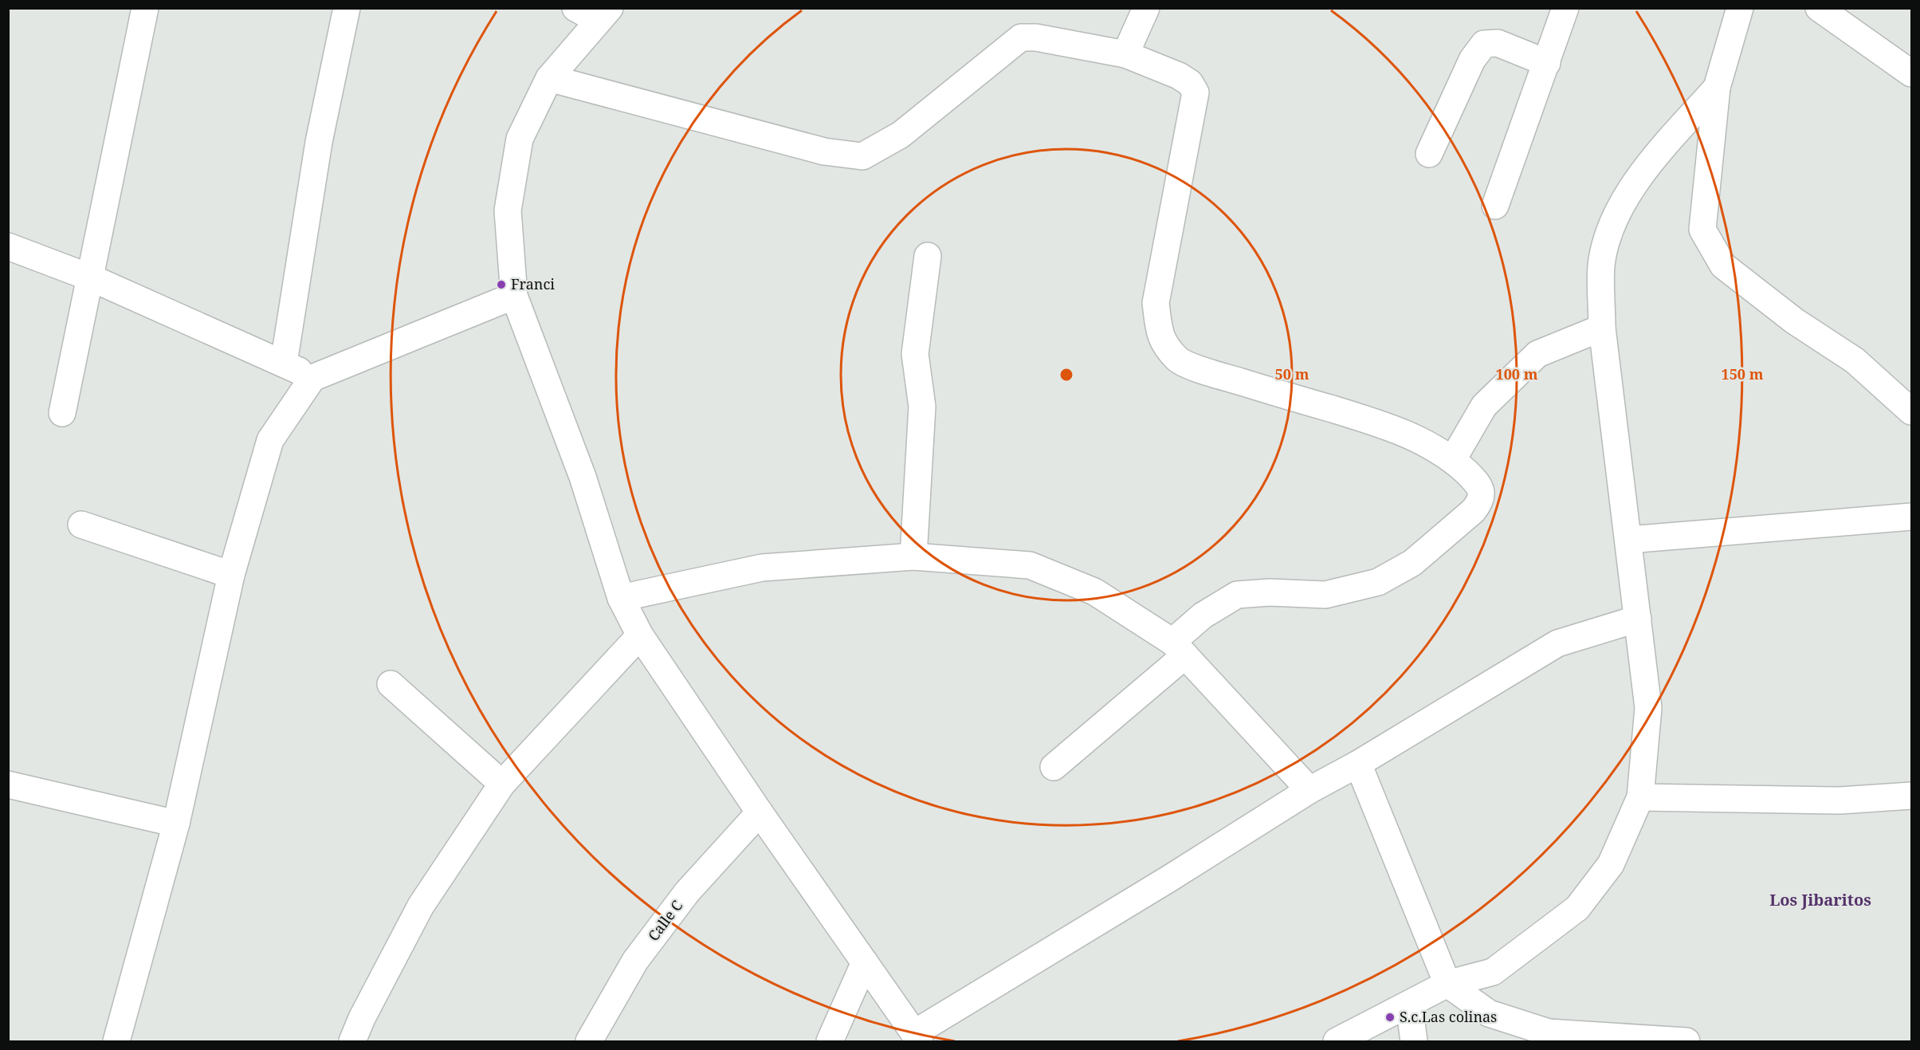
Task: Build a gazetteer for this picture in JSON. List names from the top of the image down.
{
  "streets": {
    "street": ["Calle C"]
  },
  "districts": ["Los Jibaritos"],
  "places": ["Franci", "S.c.Las colinas"],
  "rings": ["50 m", "100 m", "150 m"]
}
